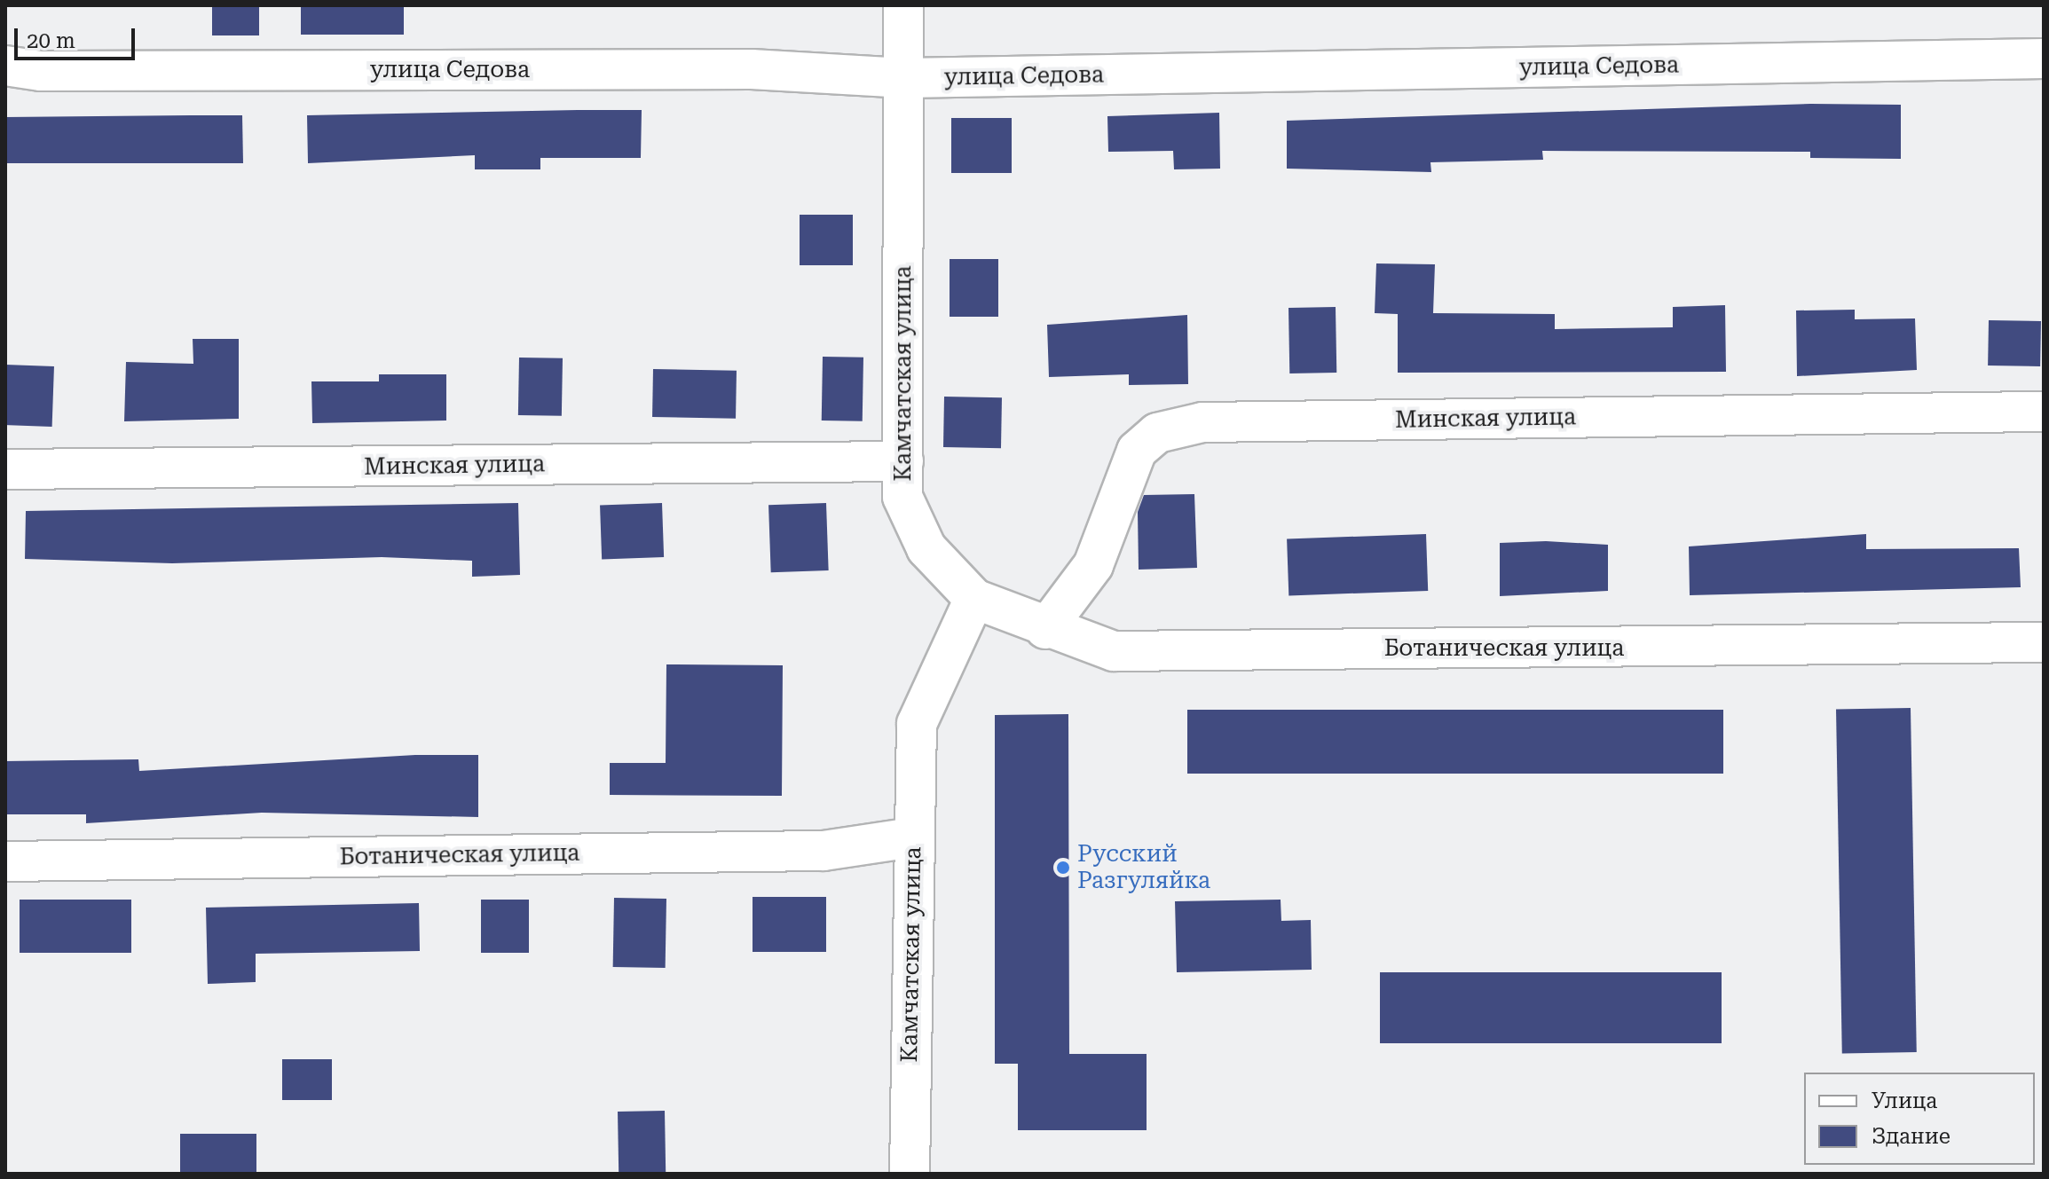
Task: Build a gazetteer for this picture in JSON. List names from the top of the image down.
{
  "streets": {
    "street": [
      "улица Седова",
      "Камчатская улица",
      "Минская улица",
      "Ботаническая улица"
    ]
  },
  "crossings": [
    ["улица Седова", "Камчатская улица"],
    ["Камчатская улица", "Минская улица"],
    ["Камчатская улица", "Ботаническая улица"],
    ["Минская улица", "Ботаническая улица"]
  ],
  "places": ["Русский Разгуляйка"],
  "legend": ["Улица", "Здание"],
  "scale_bar": "20 m"
}
